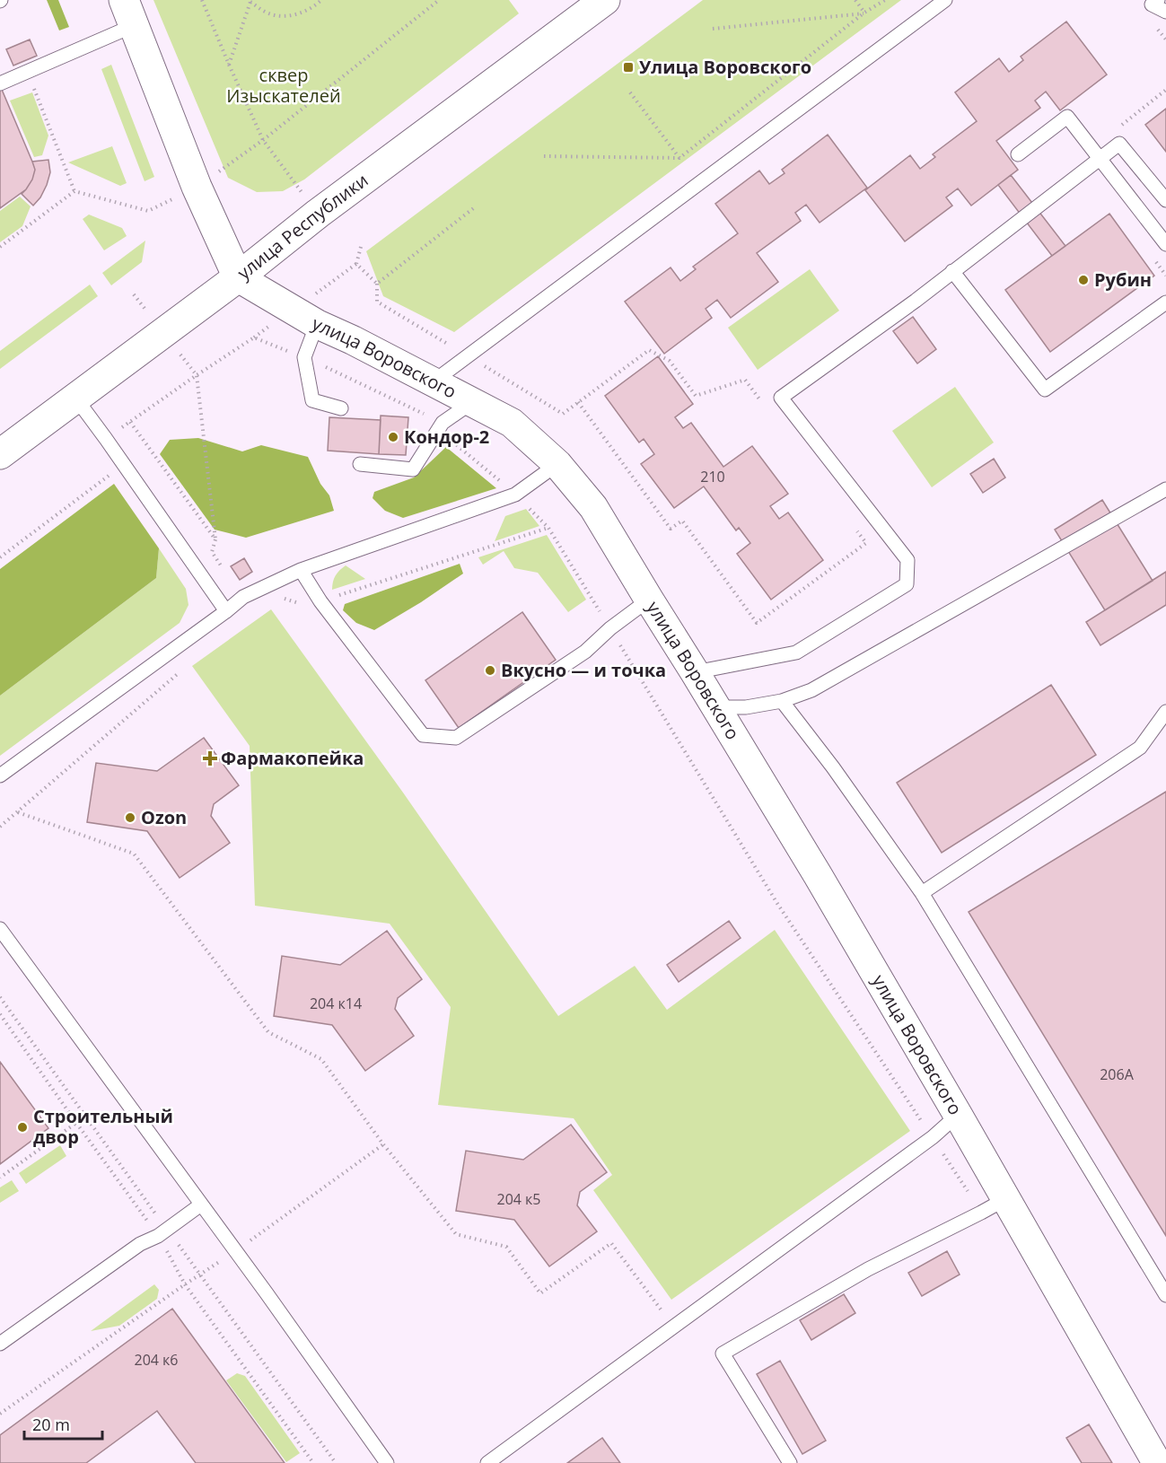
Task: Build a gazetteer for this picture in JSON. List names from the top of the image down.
{
  "streets": {
    "main road": ["улица Республики"],
    "street": ["улица Воровского"]
  },
  "crossings": [
    ["улица Республики", "улица Воровского"]
  ],
  "parks": ["сквер Изыскателей"],
  "places": {
    "transit": ["Улица Воровского"],
    "other": [
      "Рубин",
      "Кондор-2",
      "Вкусно — и точка",
      "Ozon",
      "Строительный двор"
    ],
    "health": ["Фармакопейка"]
  },
  "house_numbers": [
    "210",
    "204 к14",
    "206А",
    "204 к5",
    "204 к6"
  ],
  "scale_bar": "20 m"
}
